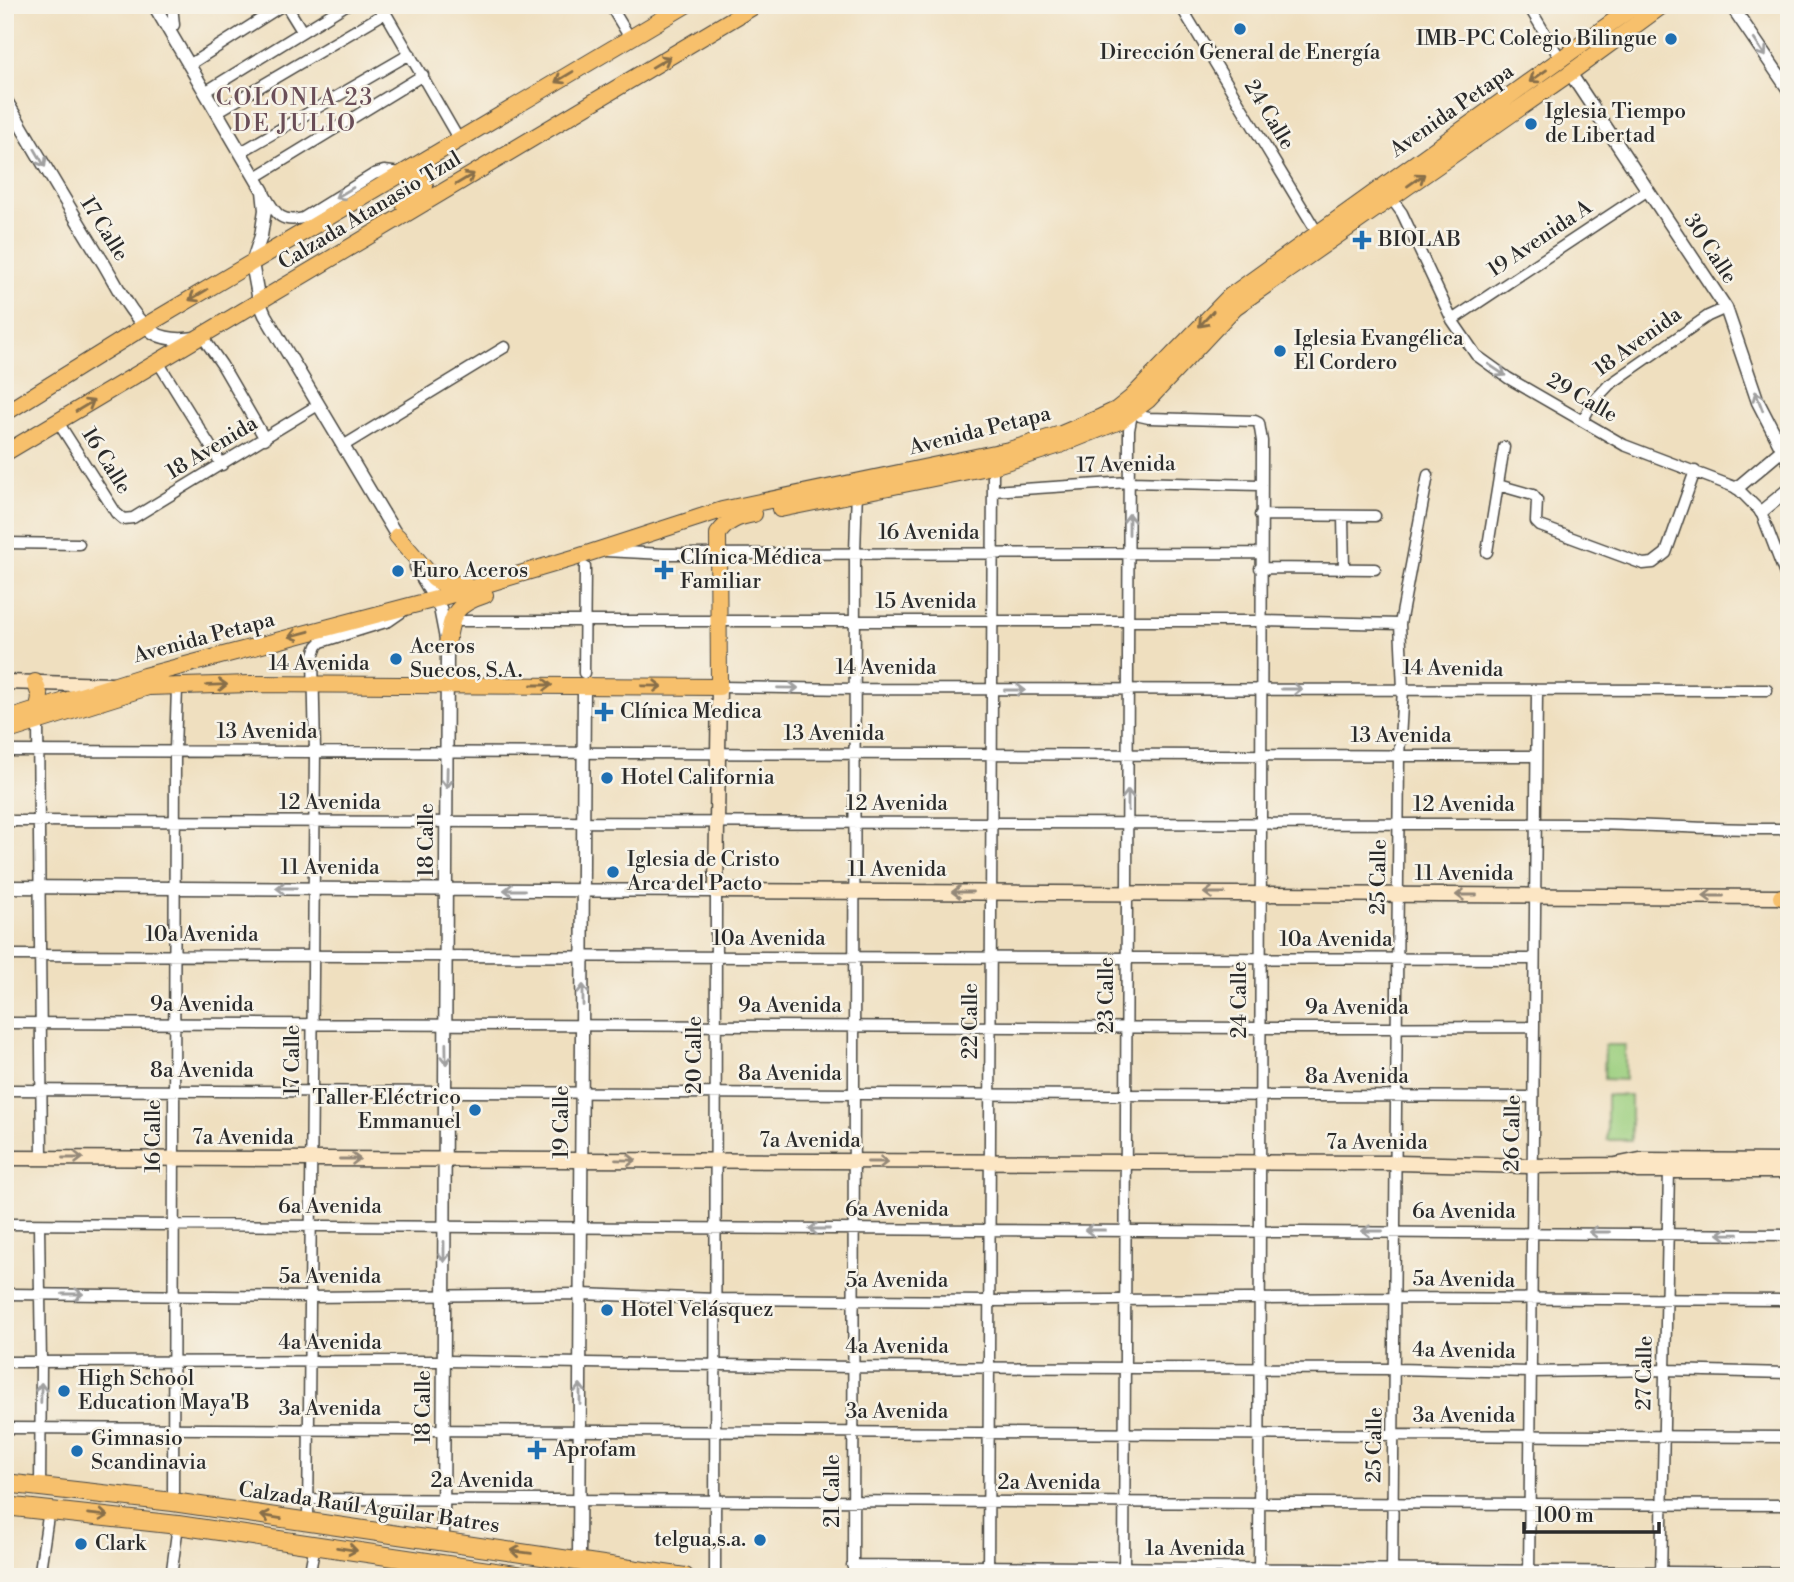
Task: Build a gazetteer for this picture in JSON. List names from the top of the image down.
{
  "streets": {
    "highway": ["Calzada Raúl Aguilar Batres"],
    "main road": [
      "Avenida Petapa",
      "Calzada Atanasio Tzul",
      "14 Avenida",
      "11 Avenida",
      "20 Calle",
      "7a Avenida"
    ],
    "street": [
      "24 Calle",
      "17 Calle",
      "19 Avenida A",
      "30 Calle",
      "18 Avenida",
      "29 Calle",
      "16 Calle",
      "17 Avenida",
      "16 Avenida",
      "15 Avenida",
      "13 Avenida",
      "12 Avenida",
      "18 Calle",
      "25 Calle",
      "10a Avenida",
      "23 Calle",
      "9a Avenida",
      "22 Calle",
      "8a Avenida",
      "19 Calle",
      "26 Calle",
      "6a Avenida",
      "5a Avenida",
      "4a Avenida",
      "27 Calle",
      "3a Avenida",
      "2a Avenida",
      "21 Calle",
      "1a Avenida"
    ]
  },
  "crossings": [
    ["Avenida Petapa", "24 Calle"],
    ["Avenida Petapa", "17 Calle"],
    ["Avenida Petapa", "30 Calle"],
    ["Avenida Petapa", "29 Calle"],
    ["Avenida Petapa", "16 Avenida"],
    ["Avenida Petapa", "14 Avenida"],
    ["Avenida Petapa", "18 Calle"],
    ["Avenida Petapa", "23 Calle"],
    ["Avenida Petapa", "22 Calle"],
    ["Avenida Petapa", "20 Calle"],
    ["Avenida Petapa", "19 Calle"],
    ["Avenida Petapa", "21 Calle"],
    ["24 Calle", "17 Avenida"],
    ["24 Calle", "16 Avenida"],
    ["24 Calle", "15 Avenida"],
    ["24 Calle", "14 Avenida"],
    ["24 Calle", "13 Avenida"],
    ["24 Calle", "12 Avenida"],
    ["24 Calle", "11 Avenida"],
    ["24 Calle", "10a Avenida"],
    ["24 Calle", "23 Calle"],
    ["24 Calle", "9a Avenida"],
    ["24 Calle", "8a Avenida"],
    ["24 Calle", "7a Avenida"],
    ["24 Calle", "6a Avenida"],
    ["24 Calle", "5a Avenida"],
    ["24 Calle", "4a Avenida"],
    ["24 Calle", "3a Avenida"],
    ["24 Calle", "2a Avenida"],
    ["24 Calle", "1a Avenida"],
    ["Calzada Atanasio Tzul", "17 Calle"],
    ["Calzada Atanasio Tzul", "16 Calle"],
    ["Calzada Atanasio Tzul", "18 Calle"],
    ["17 Calle", "14 Avenida"],
    ["17 Calle", "13 Avenida"],
    ["17 Calle", "12 Avenida"],
    ["17 Calle", "11 Avenida"],
    ["17 Calle", "10a Avenida"],
    ["17 Calle", "9a Avenida"],
    ["17 Calle", "8a Avenida"],
    ["17 Calle", "7a Avenida"],
    ["17 Calle", "6a Avenida"],
    ["17 Calle", "5a Avenida"],
    ["17 Calle", "4a Avenida"],
    ["17 Calle", "3a Avenida"],
    ["17 Calle", "2a Avenida"],
    ["17 Calle", "Calzada Raúl Aguilar Batres"],
    ["19 Avenida A", "30 Calle"],
    ["19 Avenida A", "29 Calle"],
    ["30 Calle", "18 Avenida"],
    ["18 Avenida", "29 Calle"],
    ["18 Avenida", "16 Calle"],
    ["18 Avenida", "18 Calle"],
    ["16 Calle", "14 Avenida"],
    ["16 Calle", "13 Avenida"],
    ["16 Calle", "12 Avenida"],
    ["16 Calle", "11 Avenida"],
    ["16 Calle", "10a Avenida"],
    ["16 Calle", "9a Avenida"],
    ["16 Calle", "8a Avenida"],
    ["16 Calle", "7a Avenida"],
    ["16 Calle", "6a Avenida"],
    ["16 Calle", "5a Avenida"],
    ["16 Calle", "4a Avenida"],
    ["16 Calle", "3a Avenida"],
    ["16 Calle", "Calzada Raúl Aguilar Batres"],
    ["17 Avenida", "23 Calle"],
    ["17 Avenida", "22 Calle"],
    ["16 Avenida", "23 Calle"],
    ["16 Avenida", "22 Calle"],
    ["16 Avenida", "20 Calle"],
    ["16 Avenida", "21 Calle"],
    ["15 Avenida", "25 Calle"],
    ["15 Avenida", "23 Calle"],
    ["15 Avenida", "22 Calle"],
    ["15 Avenida", "20 Calle"],
    ["15 Avenida", "19 Calle"],
    ["15 Avenida", "21 Calle"],
    ["14 Avenida", "18 Calle"],
    ["14 Avenida", "25 Calle"],
    ["14 Avenida", "23 Calle"],
    ["14 Avenida", "22 Calle"],
    ["14 Avenida", "20 Calle"],
    ["14 Avenida", "19 Calle"],
    ["14 Avenida", "26 Calle"],
    ["14 Avenida", "21 Calle"],
    ["13 Avenida", "18 Calle"],
    ["13 Avenida", "25 Calle"],
    ["13 Avenida", "23 Calle"],
    ["13 Avenida", "22 Calle"],
    ["13 Avenida", "20 Calle"],
    ["13 Avenida", "19 Calle"],
    ["13 Avenida", "26 Calle"],
    ["13 Avenida", "21 Calle"],
    ["12 Avenida", "18 Calle"],
    ["12 Avenida", "25 Calle"],
    ["12 Avenida", "23 Calle"],
    ["12 Avenida", "22 Calle"],
    ["12 Avenida", "20 Calle"],
    ["12 Avenida", "19 Calle"],
    ["12 Avenida", "26 Calle"],
    ["12 Avenida", "21 Calle"],
    ["18 Calle", "11 Avenida"],
    ["18 Calle", "10a Avenida"],
    ["18 Calle", "9a Avenida"],
    ["18 Calle", "8a Avenida"],
    ["18 Calle", "7a Avenida"],
    ["18 Calle", "6a Avenida"],
    ["18 Calle", "5a Avenida"],
    ["18 Calle", "4a Avenida"],
    ["18 Calle", "3a Avenida"],
    ["18 Calle", "2a Avenida"],
    ["18 Calle", "Calzada Raúl Aguilar Batres"],
    ["11 Avenida", "25 Calle"],
    ["11 Avenida", "23 Calle"],
    ["11 Avenida", "22 Calle"],
    ["11 Avenida", "20 Calle"],
    ["11 Avenida", "19 Calle"],
    ["11 Avenida", "26 Calle"],
    ["11 Avenida", "21 Calle"],
    ["25 Calle", "10a Avenida"],
    ["25 Calle", "9a Avenida"],
    ["25 Calle", "8a Avenida"],
    ["25 Calle", "7a Avenida"],
    ["25 Calle", "6a Avenida"],
    ["25 Calle", "5a Avenida"],
    ["25 Calle", "4a Avenida"],
    ["25 Calle", "3a Avenida"],
    ["25 Calle", "2a Avenida"],
    ["25 Calle", "1a Avenida"],
    ["10a Avenida", "23 Calle"],
    ["10a Avenida", "22 Calle"],
    ["10a Avenida", "20 Calle"],
    ["10a Avenida", "19 Calle"],
    ["10a Avenida", "26 Calle"],
    ["10a Avenida", "21 Calle"],
    ["23 Calle", "9a Avenida"],
    ["23 Calle", "8a Avenida"],
    ["23 Calle", "7a Avenida"],
    ["23 Calle", "6a Avenida"],
    ["23 Calle", "5a Avenida"],
    ["23 Calle", "4a Avenida"],
    ["23 Calle", "3a Avenida"],
    ["23 Calle", "2a Avenida"],
    ["23 Calle", "1a Avenida"],
    ["9a Avenida", "22 Calle"],
    ["9a Avenida", "20 Calle"],
    ["9a Avenida", "19 Calle"],
    ["9a Avenida", "26 Calle"],
    ["9a Avenida", "21 Calle"],
    ["22 Calle", "8a Avenida"],
    ["22 Calle", "7a Avenida"],
    ["22 Calle", "6a Avenida"],
    ["22 Calle", "5a Avenida"],
    ["22 Calle", "4a Avenida"],
    ["22 Calle", "3a Avenida"],
    ["22 Calle", "2a Avenida"],
    ["22 Calle", "1a Avenida"],
    ["20 Calle", "8a Avenida"],
    ["20 Calle", "7a Avenida"],
    ["20 Calle", "6a Avenida"],
    ["20 Calle", "5a Avenida"],
    ["20 Calle", "4a Avenida"],
    ["20 Calle", "3a Avenida"],
    ["20 Calle", "2a Avenida"],
    ["8a Avenida", "19 Calle"],
    ["8a Avenida", "26 Calle"],
    ["8a Avenida", "21 Calle"],
    ["19 Calle", "7a Avenida"],
    ["19 Calle", "6a Avenida"],
    ["19 Calle", "5a Avenida"],
    ["19 Calle", "4a Avenida"],
    ["19 Calle", "3a Avenida"],
    ["19 Calle", "2a Avenida"],
    ["19 Calle", "Calzada Raúl Aguilar Batres"],
    ["26 Calle", "7a Avenida"],
    ["26 Calle", "6a Avenida"],
    ["26 Calle", "5a Avenida"],
    ["26 Calle", "4a Avenida"],
    ["26 Calle", "3a Avenida"],
    ["26 Calle", "2a Avenida"],
    ["26 Calle", "1a Avenida"],
    ["7a Avenida", "27 Calle"],
    ["7a Avenida", "21 Calle"],
    ["6a Avenida", "27 Calle"],
    ["6a Avenida", "21 Calle"],
    ["5a Avenida", "27 Calle"],
    ["5a Avenida", "21 Calle"],
    ["4a Avenida", "27 Calle"],
    ["4a Avenida", "21 Calle"],
    ["27 Calle", "3a Avenida"],
    ["27 Calle", "2a Avenida"],
    ["27 Calle", "1a Avenida"],
    ["3a Avenida", "21 Calle"],
    ["2a Avenida", "21 Calle"],
    ["21 Calle", "1a Avenida"]
  ],
  "one_way": ["14 Avenida", "11 Avenida", "6a Avenida"],
  "districts": ["COLONIA 23 DE JULIO"],
  "places": {
    "other": [
      "Dirección General de Energía",
      "IMB-PC Colegio Bilingue",
      "Iglesia Tiempo de Libertad",
      "Iglesia Evangélica El Cordero",
      "Euro Aceros",
      "Aceros Suecos, S.A.",
      "Hotel California",
      "Iglesia de Cristo Arca del Pacto",
      "Taller Eléctrico Emmanuel",
      "Hotel Velásquez",
      "High School Education Maya'B",
      "Gimnasio Scandinavia",
      "telgua,s.a.",
      "Clark"
    ],
    "health": [
      "BIOLAB",
      "Clínica Médica Familiar",
      "Clínica Medica",
      "Aprofam"
    ]
  },
  "scale_bar": "100 m"
}
